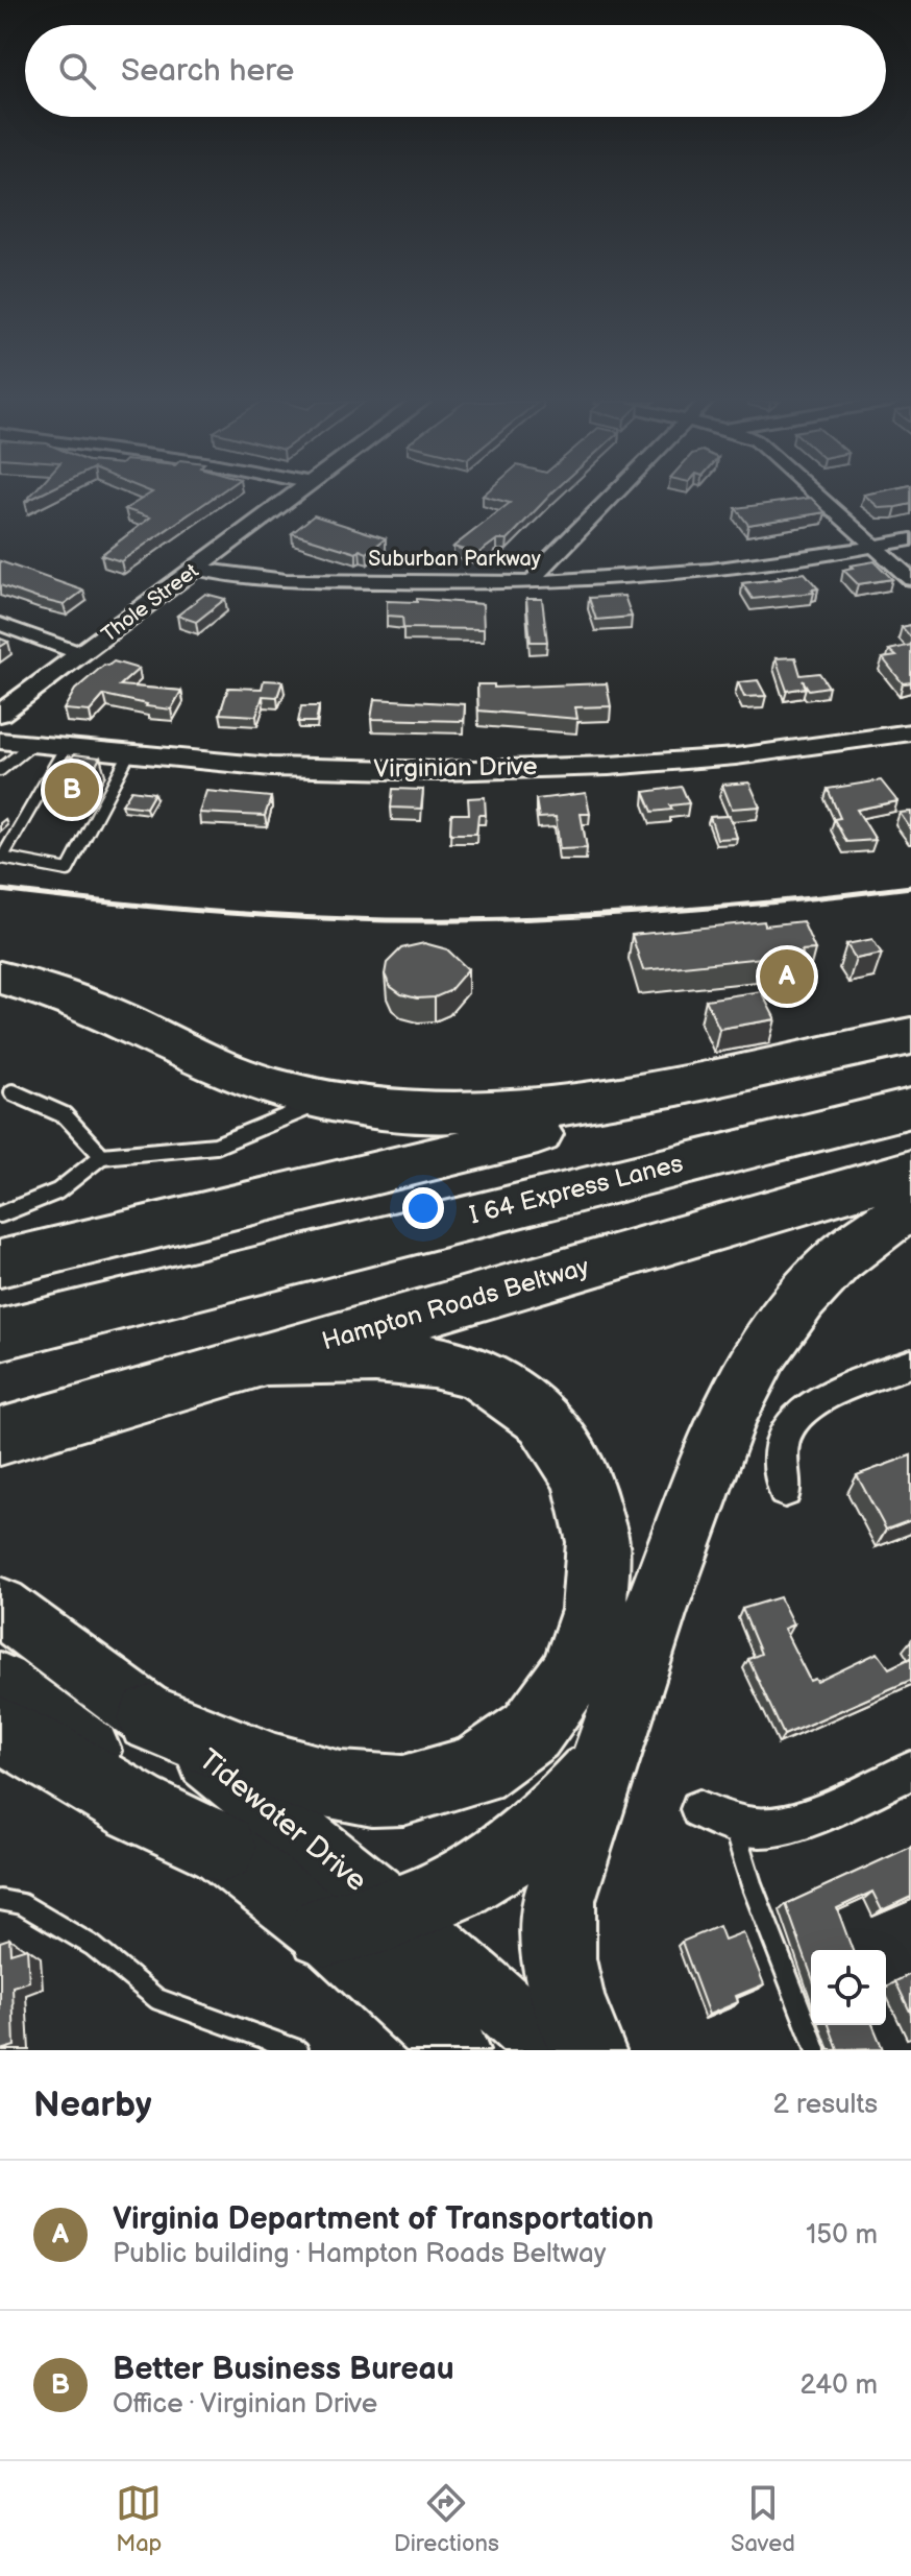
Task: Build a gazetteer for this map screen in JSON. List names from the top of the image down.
{
  "streets": {
    "highway": ["I 64 Express Lanes", "Hampton Roads Beltway", "Tidewater Drive"],
    "street": ["Suburban Parkway", "Thole Street", "Virginian Drive"]
  },
  "crossings": [
    ["Suburban Parkway", "Thole Street"]
  ],
  "page": {
    "search": "Search here",
    "pins": ["B", "A"],
    "heading": ["Nearby", "2 results"],
    "list": [
      {
        "mark": "A",
        "name": "Virginia Department of Transportation",
        "note": "Public building · Hampton Roads Beltway",
        "value": "150 m"
      },
      {
        "mark": "B",
        "name": "Better Business Bureau",
        "note": "Office · Virginian Drive",
        "value": "240 m"
      }
    ],
    "nav": ["Map", "Directions", "Saved"]
  }
}
